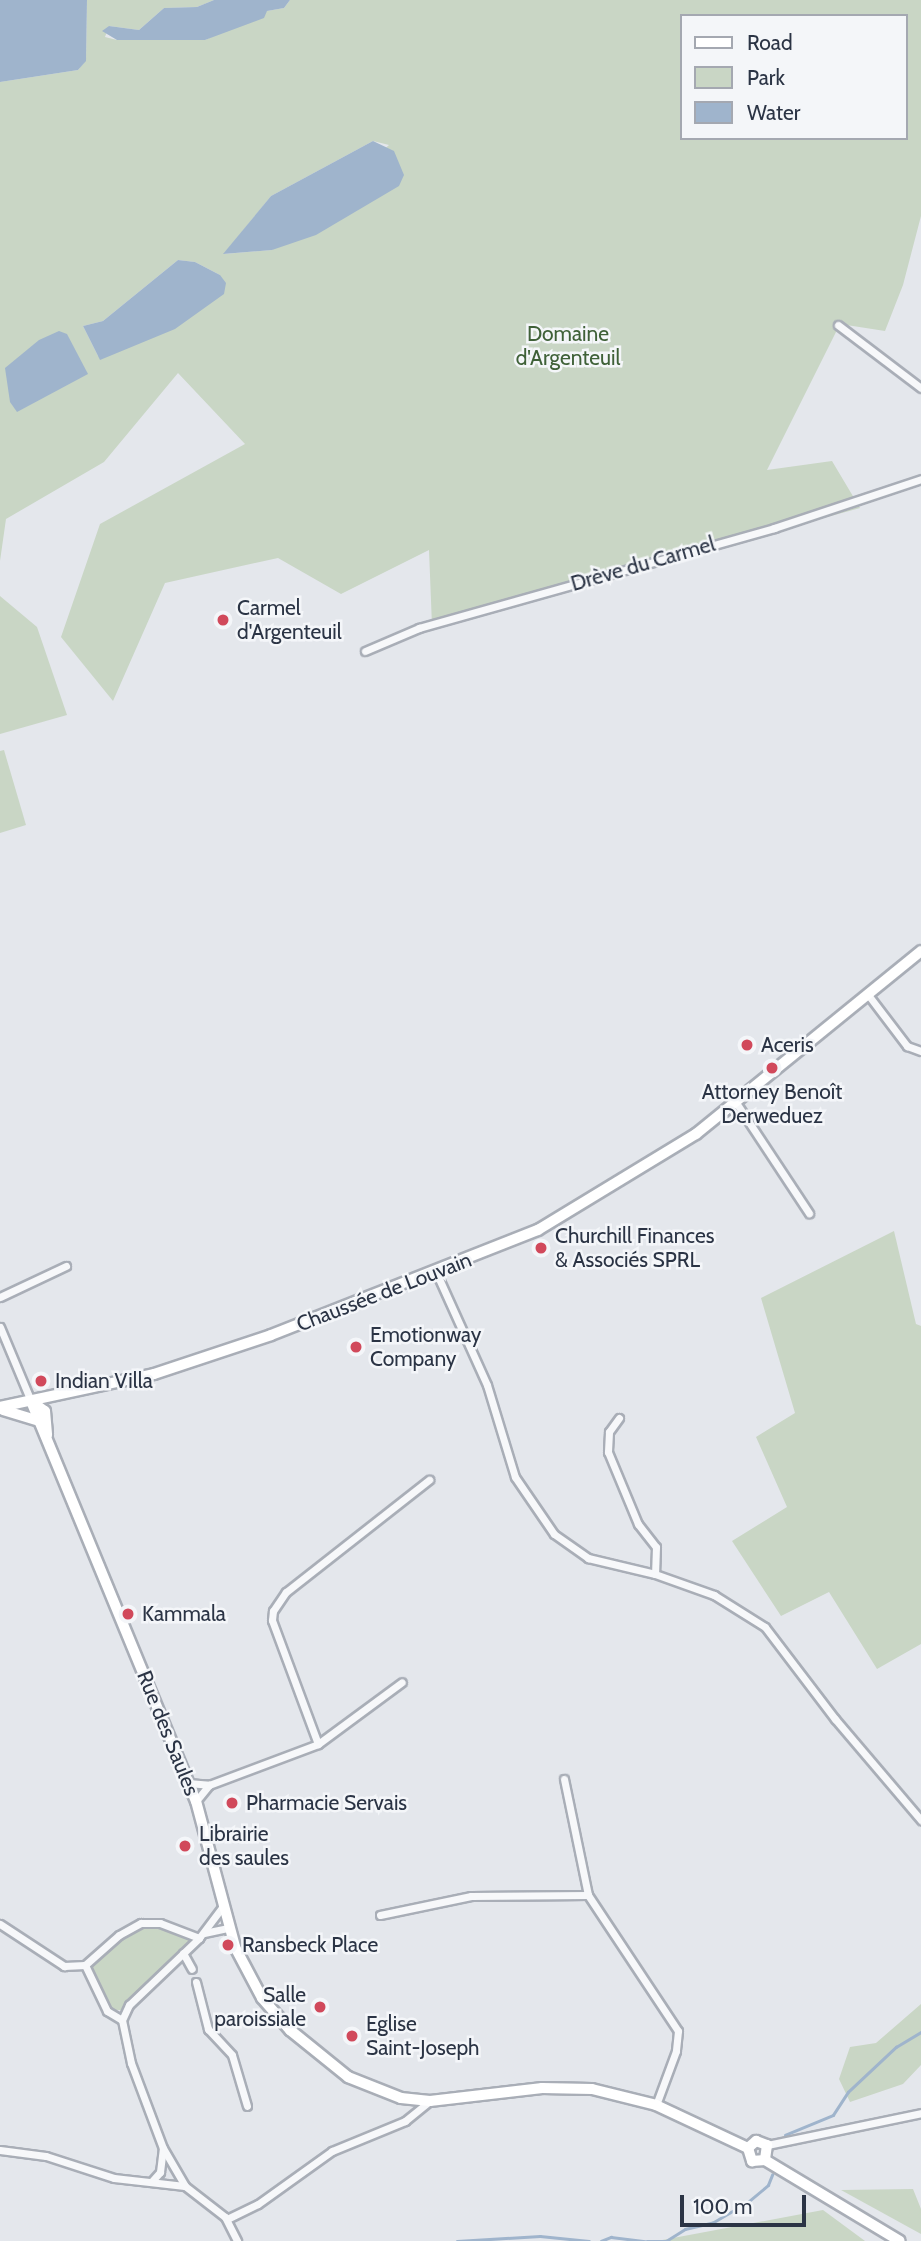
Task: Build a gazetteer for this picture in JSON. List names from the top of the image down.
{
  "streets": {
    "street": ["Drève du Carmel", "Chaussée de Louvain", "Rue des Saules"]
  },
  "crossings": [
    ["Chaussée de Louvain", "Rue des Saules"]
  ],
  "parks": ["Domaine d'Argenteuil"],
  "places": [
    "Carmel d'Argenteuil",
    "Aceris",
    "Attorney Benoît Derweduez",
    "Churchill Finances & Associés SPRL",
    "Emotionway Company",
    "Indian Villa",
    "Kammala",
    "Pharmacie Servais",
    "Librairie des saules",
    "Ransbeck Place",
    "Salle paroissiale",
    "Eglise Saint-Joseph"
  ],
  "legend": ["Road", "Park", "Water"],
  "scale_bar": "100 m"
}
